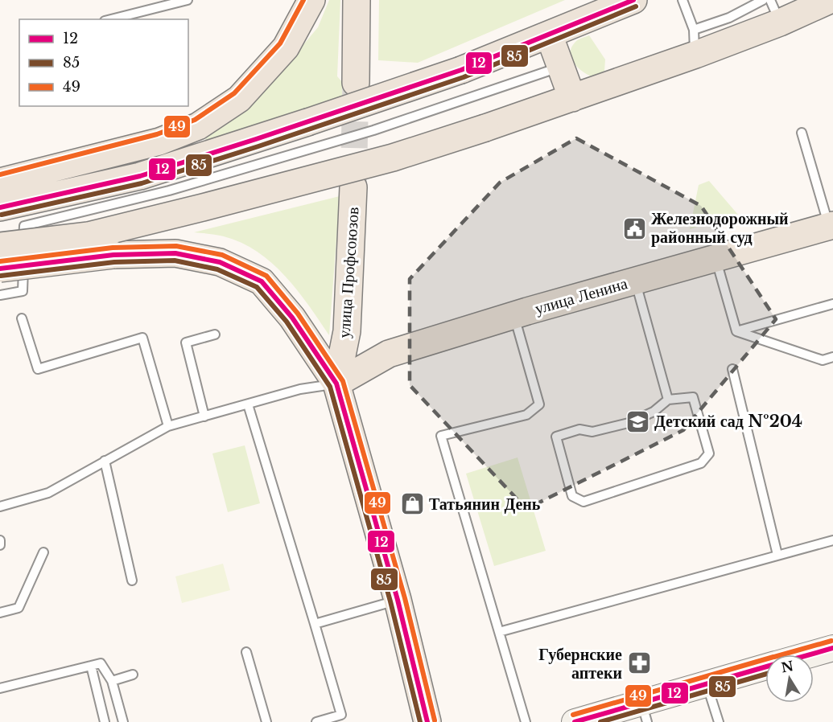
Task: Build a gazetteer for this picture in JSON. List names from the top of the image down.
{
  "streets": {
    "main road": ["улица Профсоюзов", "улица Ленина"]
  },
  "crossings": [
    ["улица Профсоюзов", "улица Ленина"]
  ],
  "places": {
    "public building": ["Железнодорожный районный суд"],
    "school or university": ["Детский сад №204"],
    "shop": ["Татьянин День"],
    "pharmacy": ["Губернские аптеки"]
  },
  "lines": ["transit line 12", "transit line 49", "transit line 85"],
  "legend": ["12", "85", "49"],
  "north": "top"
}
